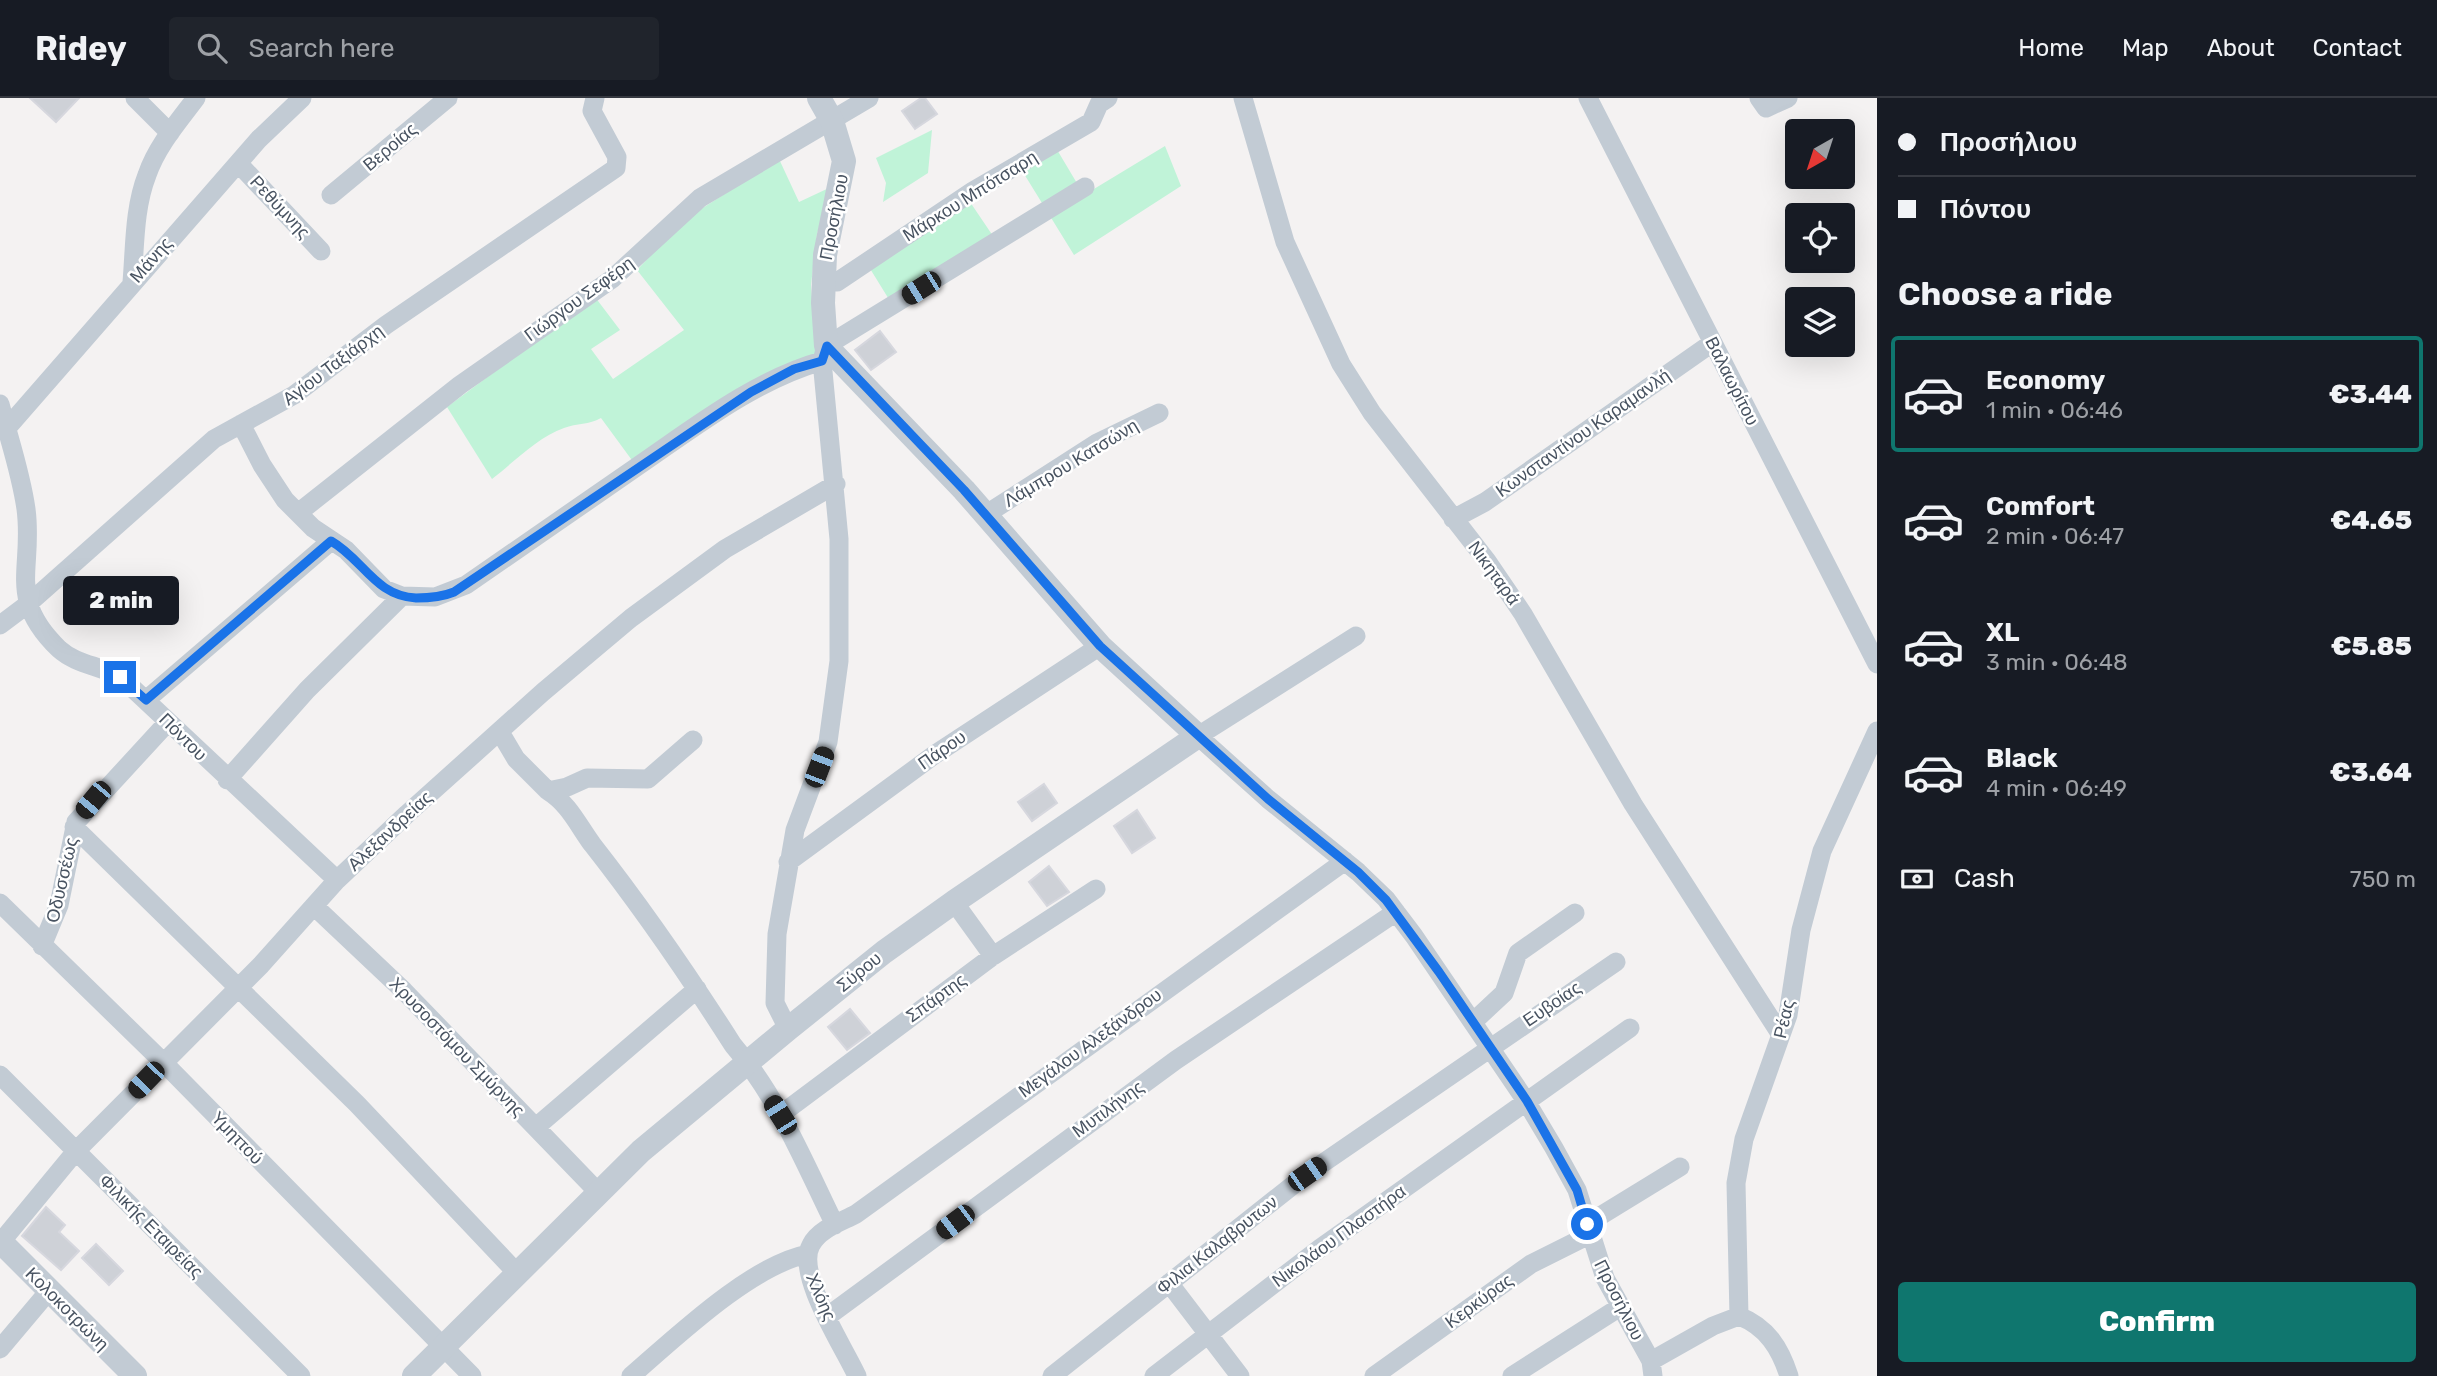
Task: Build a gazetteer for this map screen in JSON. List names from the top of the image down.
{
  "streets": {
    "street": [
      "Βεροίας",
      "Μάρκου Μπότσαρη",
      "Ρεθύμνης",
      "Προσήλιου",
      "Μάνης",
      "Γιώργου Σεφέρη",
      "Αγίου Ταξιάρχη",
      "Βαλαωρίτου",
      "Κωνσταντίνου Καραμανλή",
      "Λάμπρου Κατσώνη",
      "Νικηταρά",
      "Πόντου",
      "Πάρου",
      "Αλεξανδρείας",
      "Οδυσσέως",
      "Σύρου",
      "Σπάρτης",
      "Ευβοίας",
      "Ρέας",
      "Μεγάλου Αλεξάνδρου",
      "Χρυσοστόμου Σμύρνης",
      "Μυτιλήνης",
      "Υμηττού",
      "Φιλικής Εταιρείας",
      "Νικολάου Πλαστήρα",
      "Φιλια Καλαβρυτων",
      "Χλόης",
      "Κερκύρας",
      "Κολοκοτρώνη"
    ]
  },
  "crossings": [
    ["Μάρκου Μπότσαρη", "Προσήλιου"],
    ["Ρεθύμνης", "Μάνης"],
    ["Προσήλιου", "Γιώργου Σεφέρη"],
    ["Προσήλιου", "Λάμπρου Κατσώνη"],
    ["Προσήλιου", "Πάρου"],
    ["Προσήλιου", "Σύρου"],
    ["Προσήλιου", "Ευβοίας"],
    ["Προσήλιου", "Ρέας"],
    ["Προσήλιου", "Μεγάλου Αλεξάνδρου"],
    ["Προσήλιου", "Μυτιλήνης"],
    ["Προσήλιου", "Νικολάου Πλαστήρα"],
    ["Προσήλιου", "Φιλια Καλαβρυτων"],
    ["Προσήλιου", "Κερκύρας"],
    ["Αγίου Ταξιάρχη", "Πόντου"],
    ["Βαλαωρίτου", "Κωνσταντίνου Καραμανλή"],
    ["Κωνσταντίνου Καραμανλή", "Νικηταρά"],
    ["Νικηταρά", "Ρέας"],
    ["Πόντου", "Αλεξανδρείας"],
    ["Πόντου", "Οδυσσέως"],
    ["Αλεξανδρείας", "Χρυσοστόμου Σμύρνης"],
    ["Αλεξανδρείας", "Υμηττού"],
    ["Αλεξανδρείας", "Φιλικής Εταιρείας"],
    ["Αλεξανδρείας", "Κολοκοτρώνη"],
    ["Οδυσσέως", "Υμηττού"],
    ["Σύρου", "Χρυσοστόμου Σμύρνης"],
    ["Σύρου", "Υμηττού"],
    ["Ευβοίας", "Φιλια Καλαβρυτων"],
    ["Μεγάλου Αλεξάνδρου", "Χλόης"],
    ["Μυτιλήνης", "Χλόης"]
  ],
  "north": "bottom left",
  "page": {
    "header": "Ridey",
    "search": "Search here",
    "nav": [
      "Home",
      "Map",
      "About",
      "Contact"
    ],
    "banner": ["Προσήλιου", "Πόντου"],
    "heading": "Choose a ride",
    "list": [
      {
        "name": "Economy",
        "note": "1 min · 06:46",
        "value": "€3.44"
      },
      {
        "name": "Comfort",
        "note": "2 min · 06:47",
        "value": "€4.65"
      },
      {
        "name": "XL",
        "note": "3 min · 06:48",
        "value": "€5.85"
      },
      {
        "name": "Black",
        "note": "4 min · 06:49",
        "value": "€3.64"
      }
    ],
    "bubble": "2 min",
    "pay": ["Cash", "750 m"],
    "buttons": "Confirm"
  }
}
